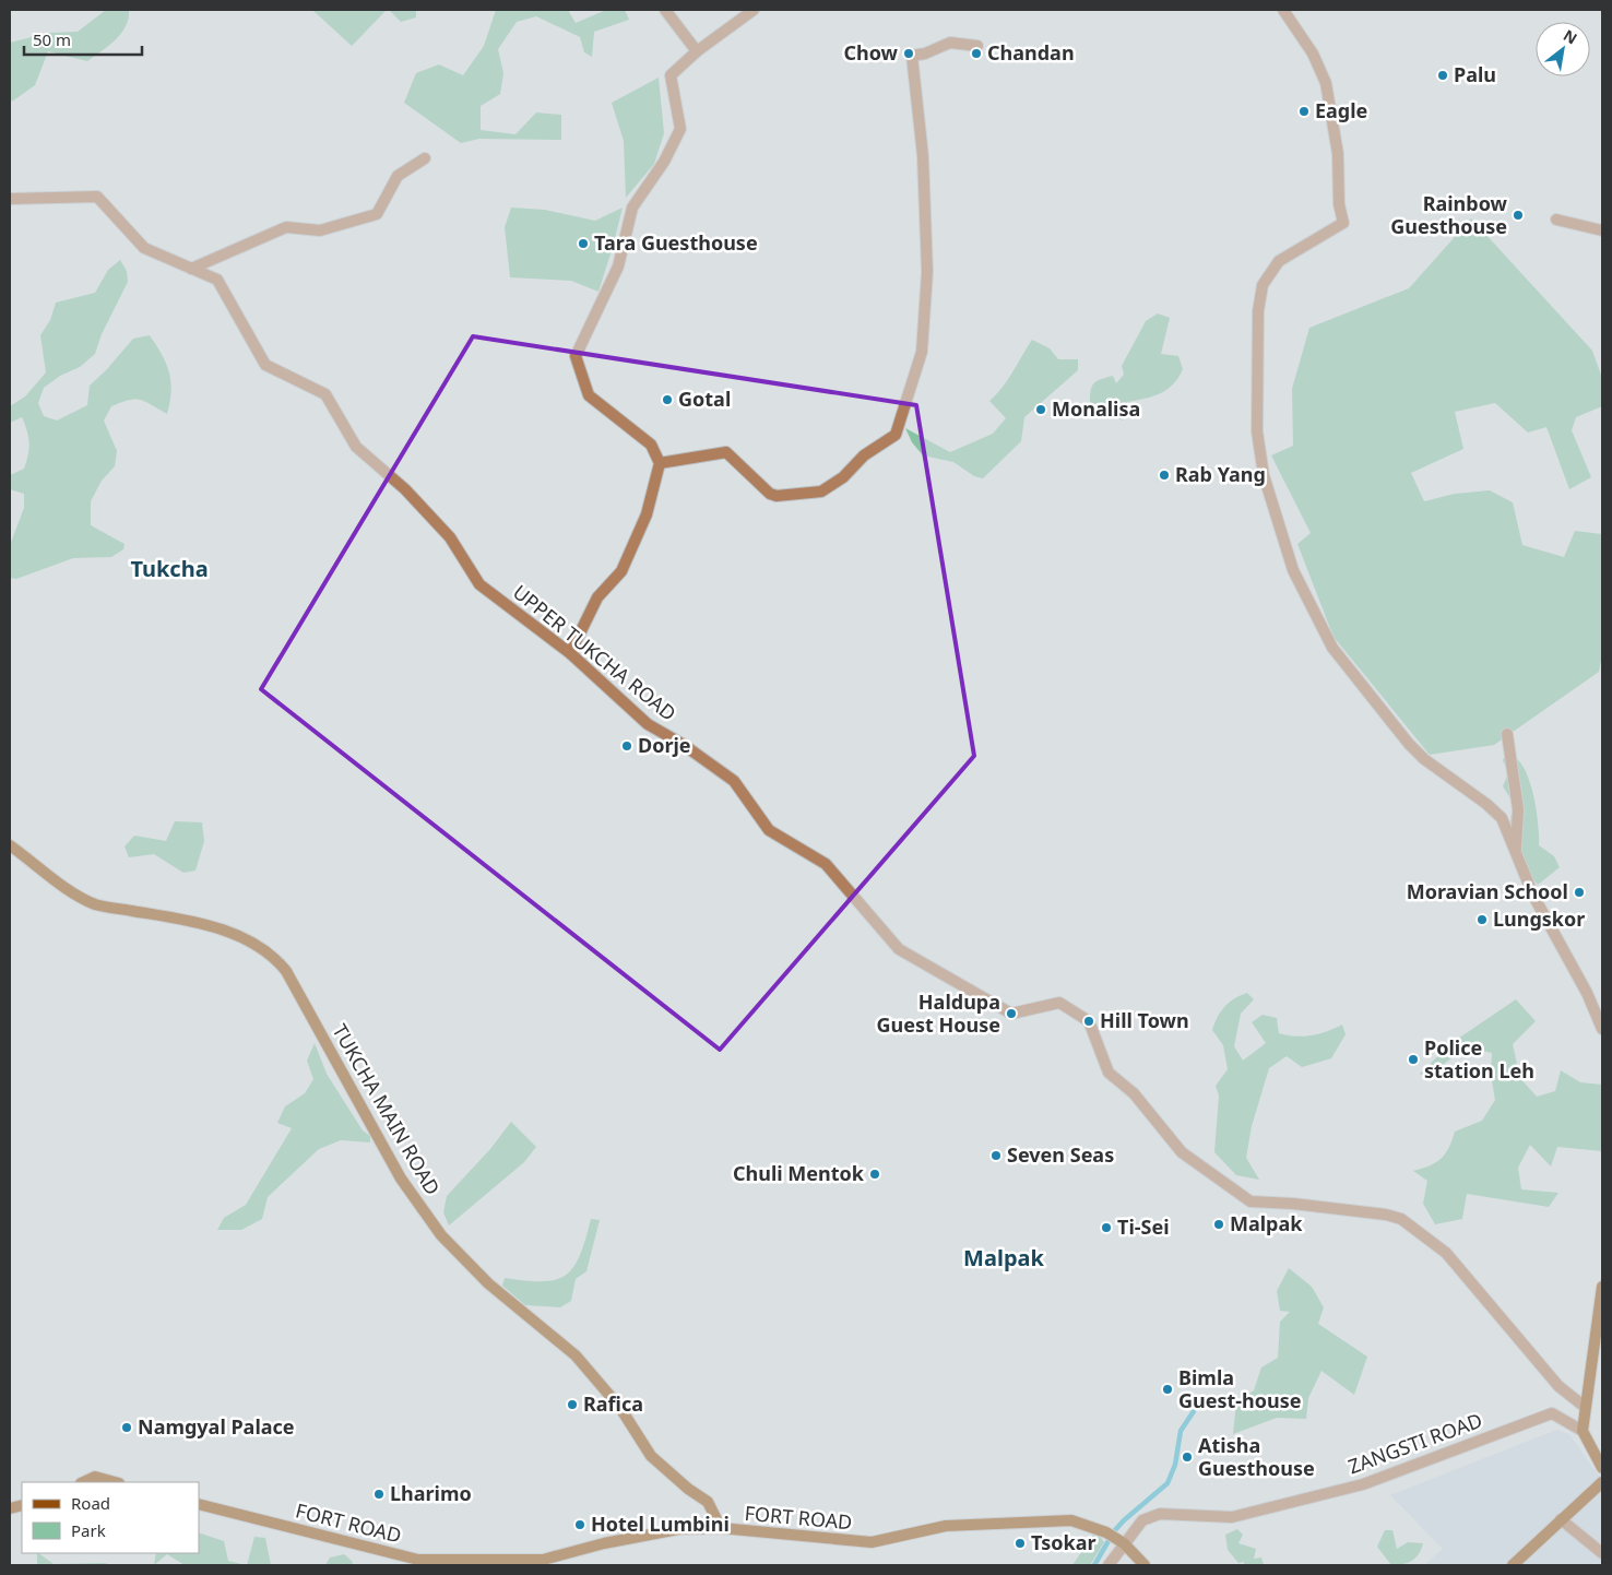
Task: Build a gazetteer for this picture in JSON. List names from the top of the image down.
{
  "streets": {
    "street": [
      "UPPER TUKCHA ROAD",
      "TUKCHA MAIN ROAD",
      "ZANGSTI ROAD",
      "FORT ROAD"
    ]
  },
  "crossings": [
    ["TUKCHA MAIN ROAD", "FORT ROAD"],
    ["ZANGSTI ROAD", "FORT ROAD"]
  ],
  "districts": ["Tukcha", "Malpak"],
  "places": [
    "Chow",
    "Chandan",
    "Palu",
    "Eagle",
    "Rainbow Guesthouse",
    "Tara Guesthouse",
    "Gotal",
    "Monalisa",
    "Rab Yang",
    "Dorje",
    "Moravian School",
    "Lungskor",
    "Haldupa Guest House",
    "Hill Town",
    "Police station Leh",
    "Seven Seas",
    "Chuli Mentok",
    "Malpak",
    "Ti-Sei",
    "Bimla Guest-house",
    "Rafica",
    "Namgyal Palace",
    "Atisha Guesthouse",
    "Lharimo",
    "Hotel Lumbini",
    "Tsokar"
  ],
  "legend": ["Road", "Park"],
  "scale_bar": "50 m",
  "north": "top right"
}
